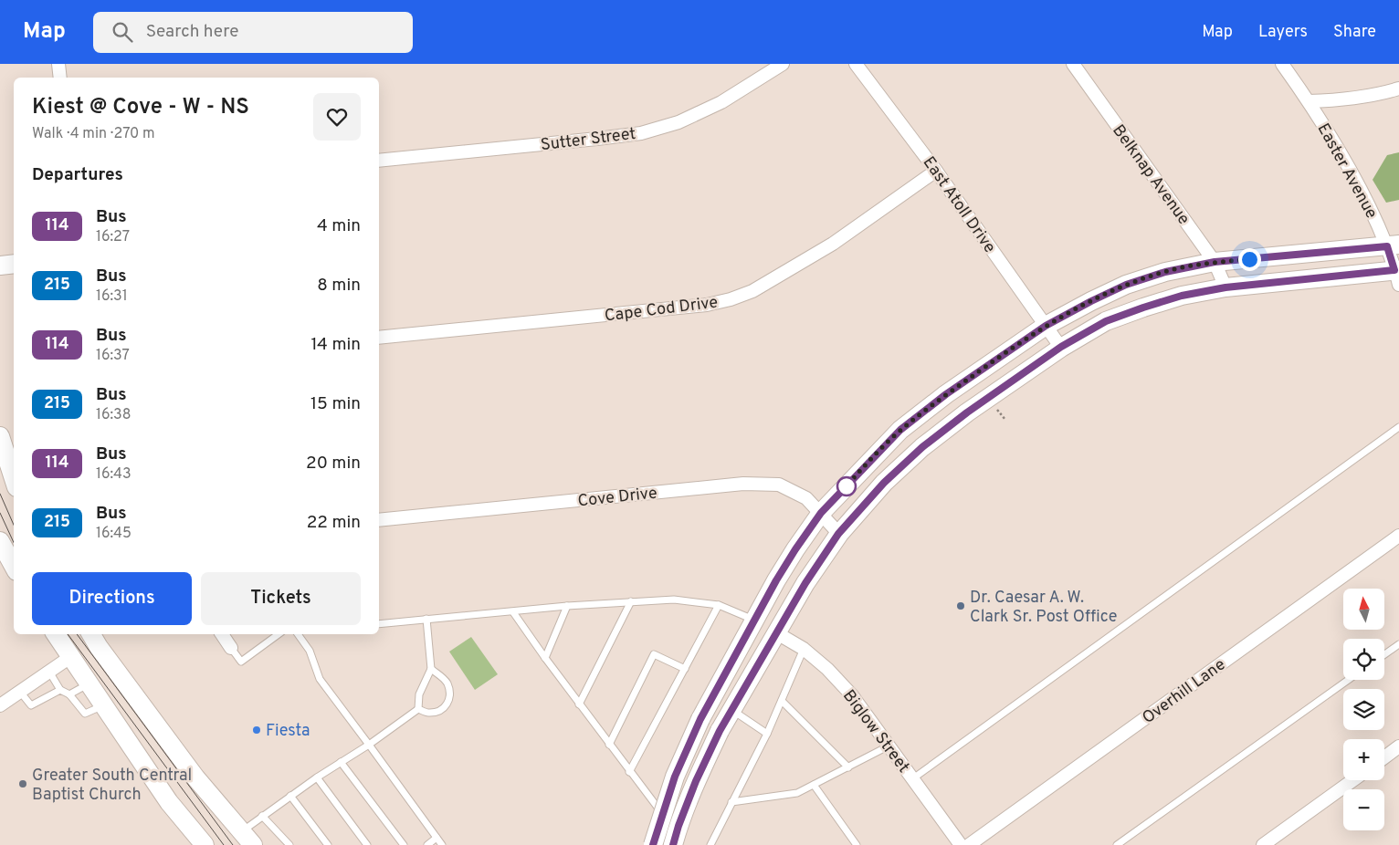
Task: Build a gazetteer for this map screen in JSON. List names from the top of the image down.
{
  "streets": {
    "street": [
      "Sutter Street",
      "Easter Avenue",
      "Belknap Avenue",
      "East Atoll Drive",
      "Cape Cod Drive",
      "Cove Drive",
      "Overhill Lane",
      "Biglow Street"
    ]
  },
  "crossings": [
    ["East Atoll Drive", "Cape Cod Drive"]
  ],
  "places": ["Dr. Caesar A. W. Clark Sr. Post Office", "Fiesta", "Greater South Central Baptist Church"],
  "lines": ["bus line 114"],
  "north": "top",
  "page": {
    "header": "Map",
    "search": "Search here",
    "nav": ["Map", "Layers", "Share"],
    "heading": [
      ["Kiest @ Cove - W - NS", "Walk · 4 min · 270 m"],
      "Departures"
    ],
    "list": [
      {
        "mark": "114",
        "name": "Bus",
        "note": "16:27",
        "value": "4 min"
      },
      {
        "mark": "215",
        "name": "Bus",
        "note": "16:31",
        "value": "8 min"
      },
      {
        "mark": "114",
        "name": "Bus",
        "note": "16:37",
        "value": "14 min"
      },
      {
        "mark": "215",
        "name": "Bus",
        "note": "16:38",
        "value": "15 min"
      },
      {
        "mark": "114",
        "name": "Bus",
        "note": "16:43",
        "value": "20 min"
      },
      {
        "mark": "215",
        "name": "Bus",
        "note": "16:45",
        "value": "22 min"
      }
    ],
    "buttons": ["Directions", "Tickets"],
    "map_buttons": ["+", "−"]
  }
}
